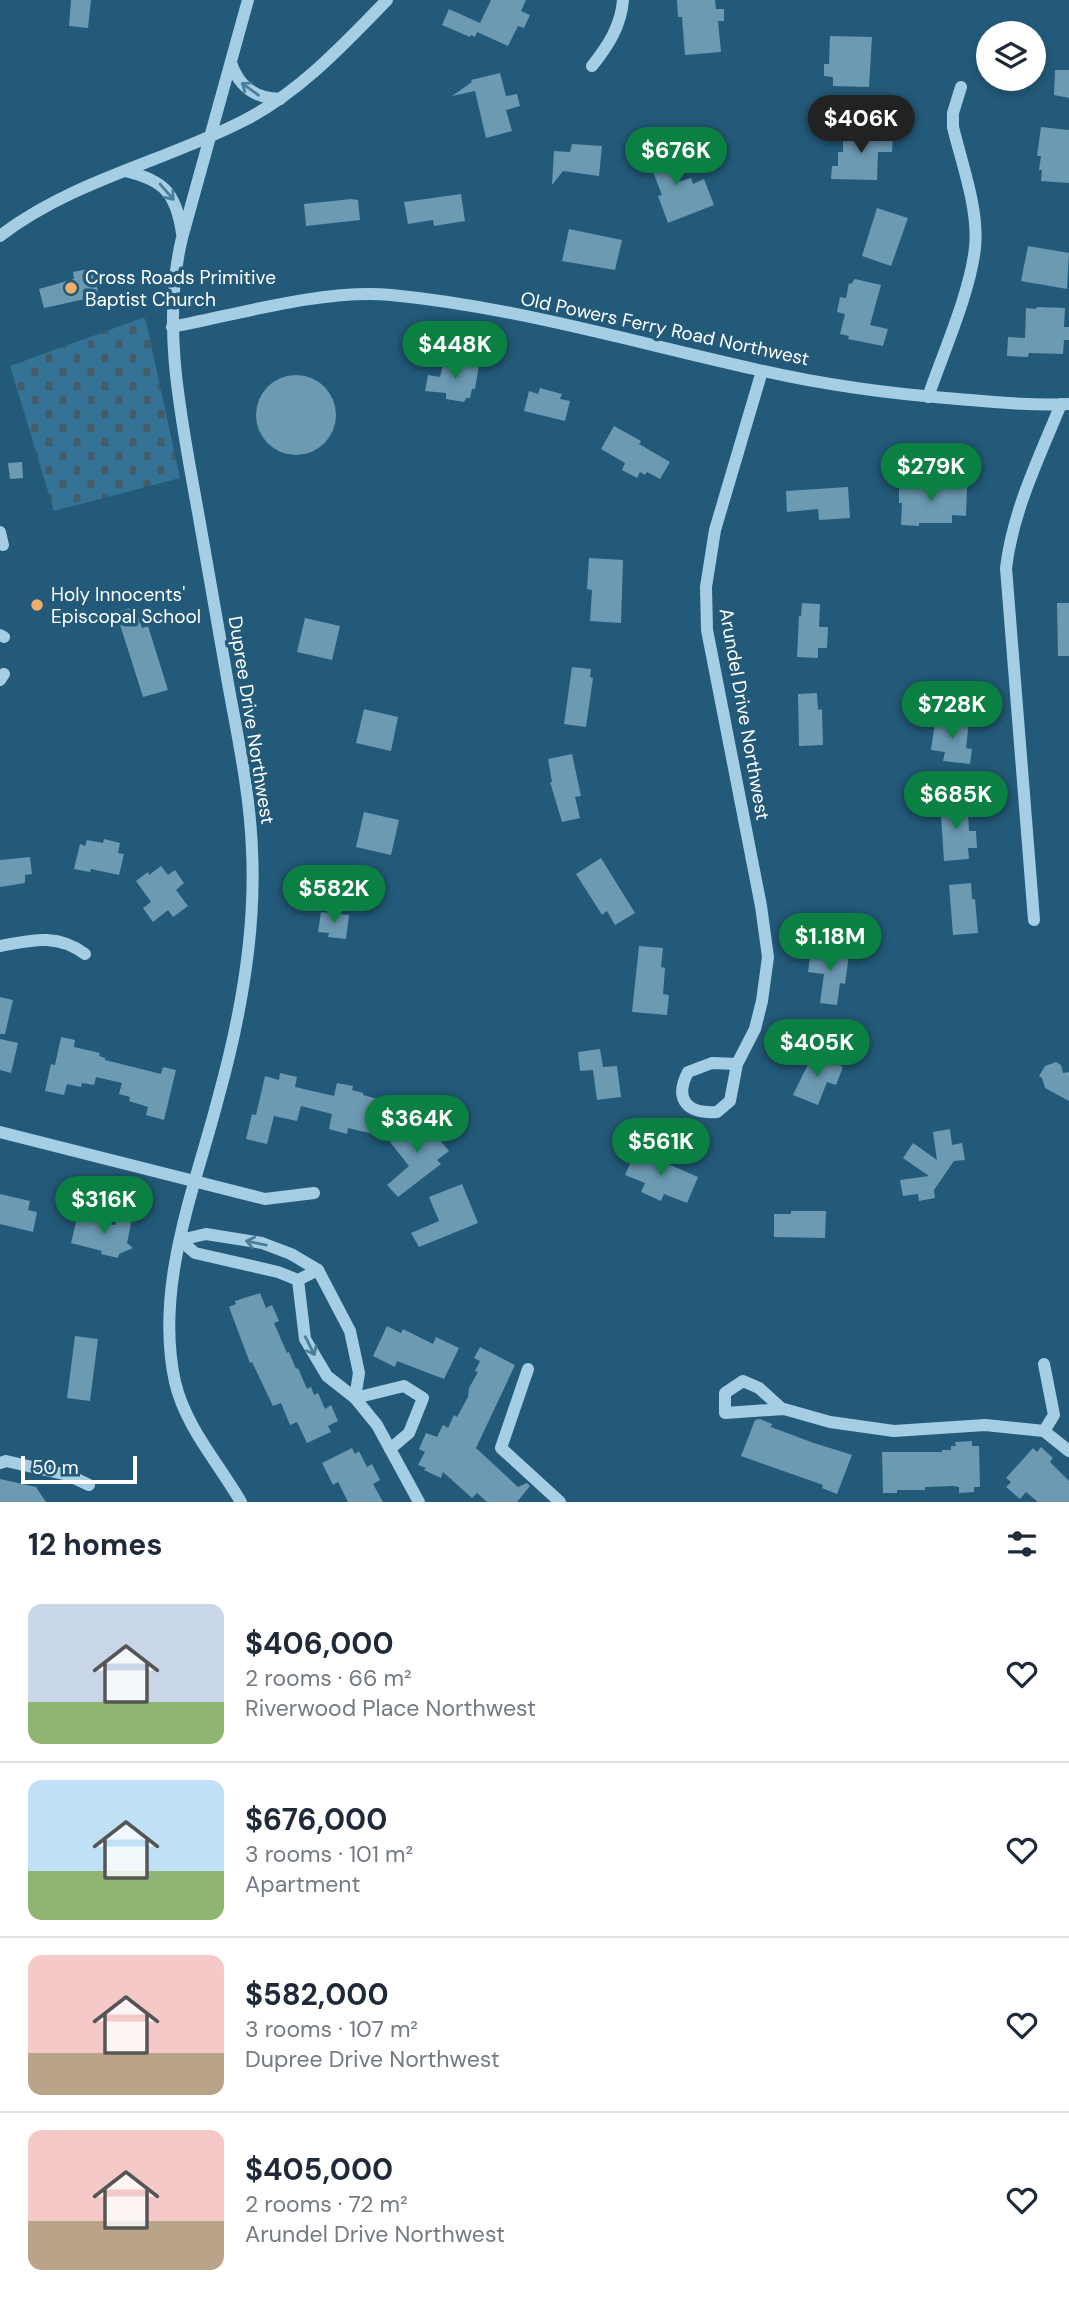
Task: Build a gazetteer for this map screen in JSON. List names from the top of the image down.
{
  "streets": {
    "street": ["Old Powers Ferry Road Northwest", "Arundel Drive Northwest", "Dupree Drive Northwest"]
  },
  "crossings": [
    ["Old Powers Ferry Road Northwest", "Arundel Drive Northwest"],
    ["Old Powers Ferry Road Northwest", "Dupree Drive Northwest"]
  ],
  "places": ["Cross Roads Primitive Baptist Church", "Holy Innocents' Episcopal School"],
  "scale_bar": "50 m",
  "page": {
    "price": [
      "$406K",
      "$676K",
      "$448K",
      "$279K",
      "$728K",
      "$685K",
      "$582K",
      "$1.18M",
      "$405K",
      "$364K",
      "$561K",
      "$316K"
    ],
    "scale": "50 m",
    "heading": "12 homes",
    "list": [
      {
        "name": "$406,000",
        "note": "2 rooms · 66 m² · Riverwood Place Northwest"
      },
      {
        "name": "$676,000",
        "note": "3 rooms · 101 m² · Apartment"
      },
      {
        "name": "$582,000",
        "note": "3 rooms · 107 m² · Dupree Drive Northwest"
      },
      {
        "name": "$405,000",
        "note": "2 rooms · 72 m² · Arundel Drive Northwest"
      }
    ]
  }
}
